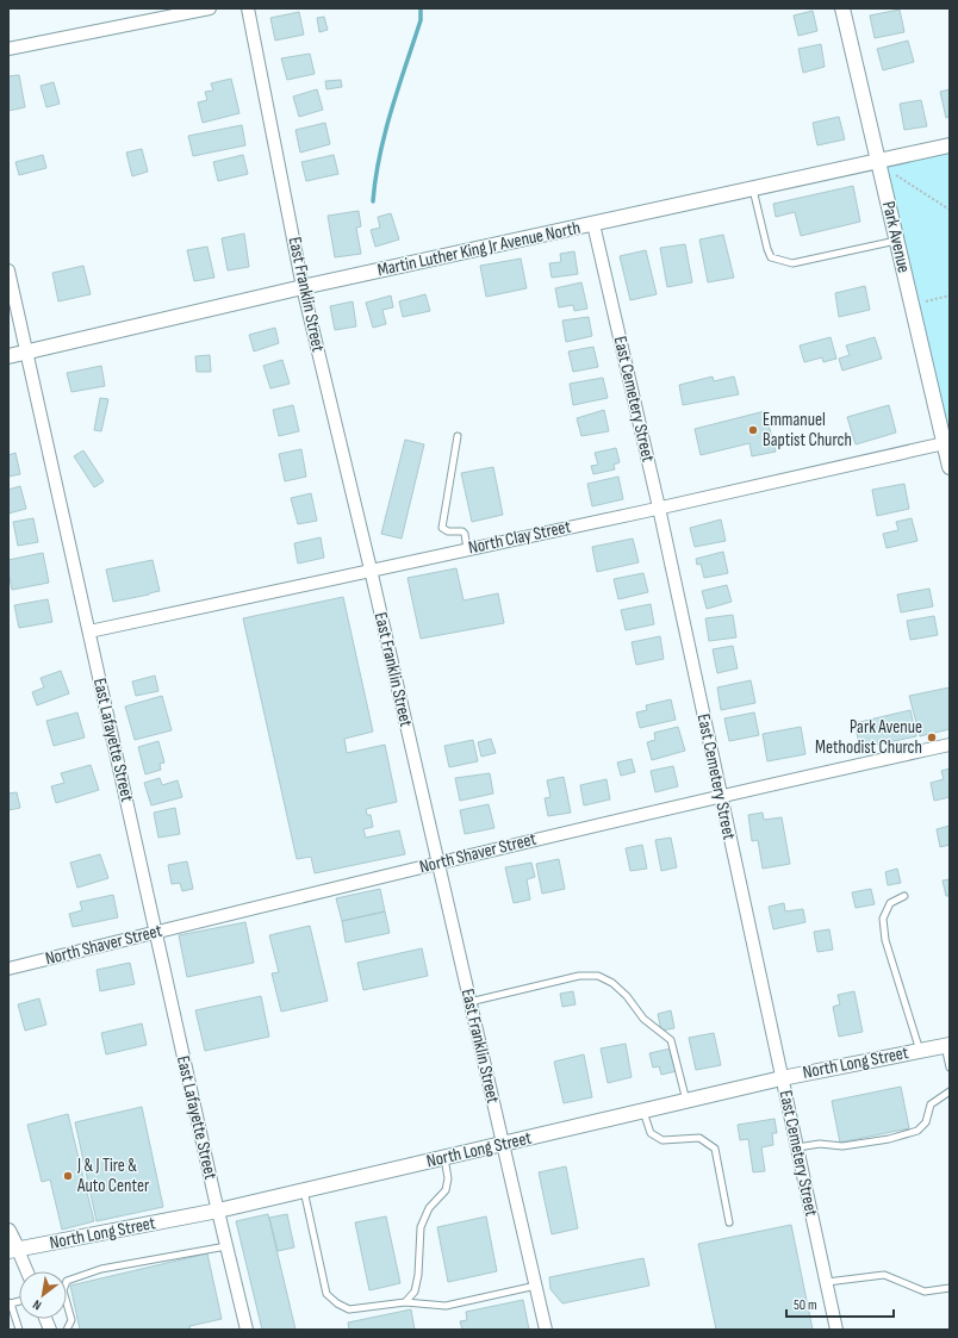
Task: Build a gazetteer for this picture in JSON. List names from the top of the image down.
{
  "streets": {
    "street": [
      "Park Avenue",
      "Martin Luther King Jr Avenue North",
      "East Franklin Street",
      "East Cemetery Street",
      "North Clay Street",
      "East Lafayette Street",
      "North Shaver Street",
      "North Long Street"
    ]
  },
  "crossings": [
    ["Park Avenue", "Martin Luther King Jr Avenue North"],
    ["Park Avenue", "North Clay Street"],
    ["Martin Luther King Jr Avenue North", "East Franklin Street"],
    ["Martin Luther King Jr Avenue North", "East Cemetery Street"],
    ["Martin Luther King Jr Avenue North", "East Lafayette Street"],
    ["East Franklin Street", "North Clay Street"],
    ["East Franklin Street", "North Shaver Street"],
    ["East Franklin Street", "North Long Street"],
    ["East Cemetery Street", "North Clay Street"],
    ["East Cemetery Street", "North Shaver Street"],
    ["East Cemetery Street", "North Long Street"],
    ["North Clay Street", "East Lafayette Street"],
    ["East Lafayette Street", "North Shaver Street"],
    ["East Lafayette Street", "North Long Street"]
  ],
  "places": ["Emmanuel Baptist Church", "Park Avenue Methodist Church", "J & J Tire & Auto Center"],
  "scale_bar": "50 m",
  "north": "bottom left"
}
